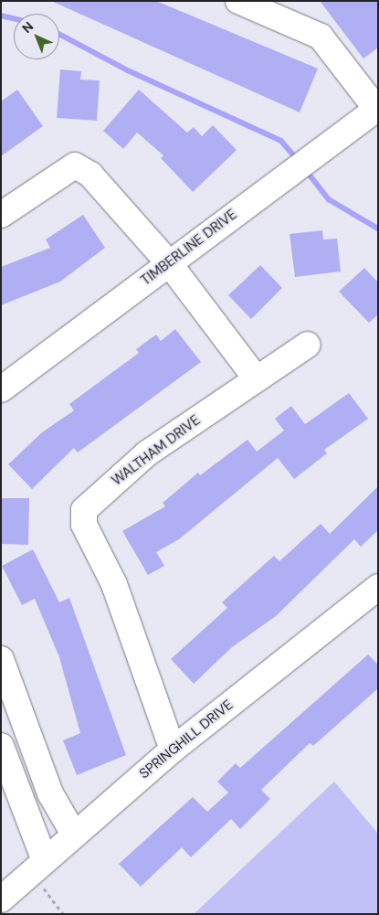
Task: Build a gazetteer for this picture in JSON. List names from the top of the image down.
{
  "streets": {
    "street": ["TIMBERLINE DRIVE", "WALTHAM DRIVE", "SPRINGHILL DRIVE"]
  },
  "crossings": [
    ["WALTHAM DRIVE", "SPRINGHILL DRIVE"]
  ],
  "north": "top left"
}
